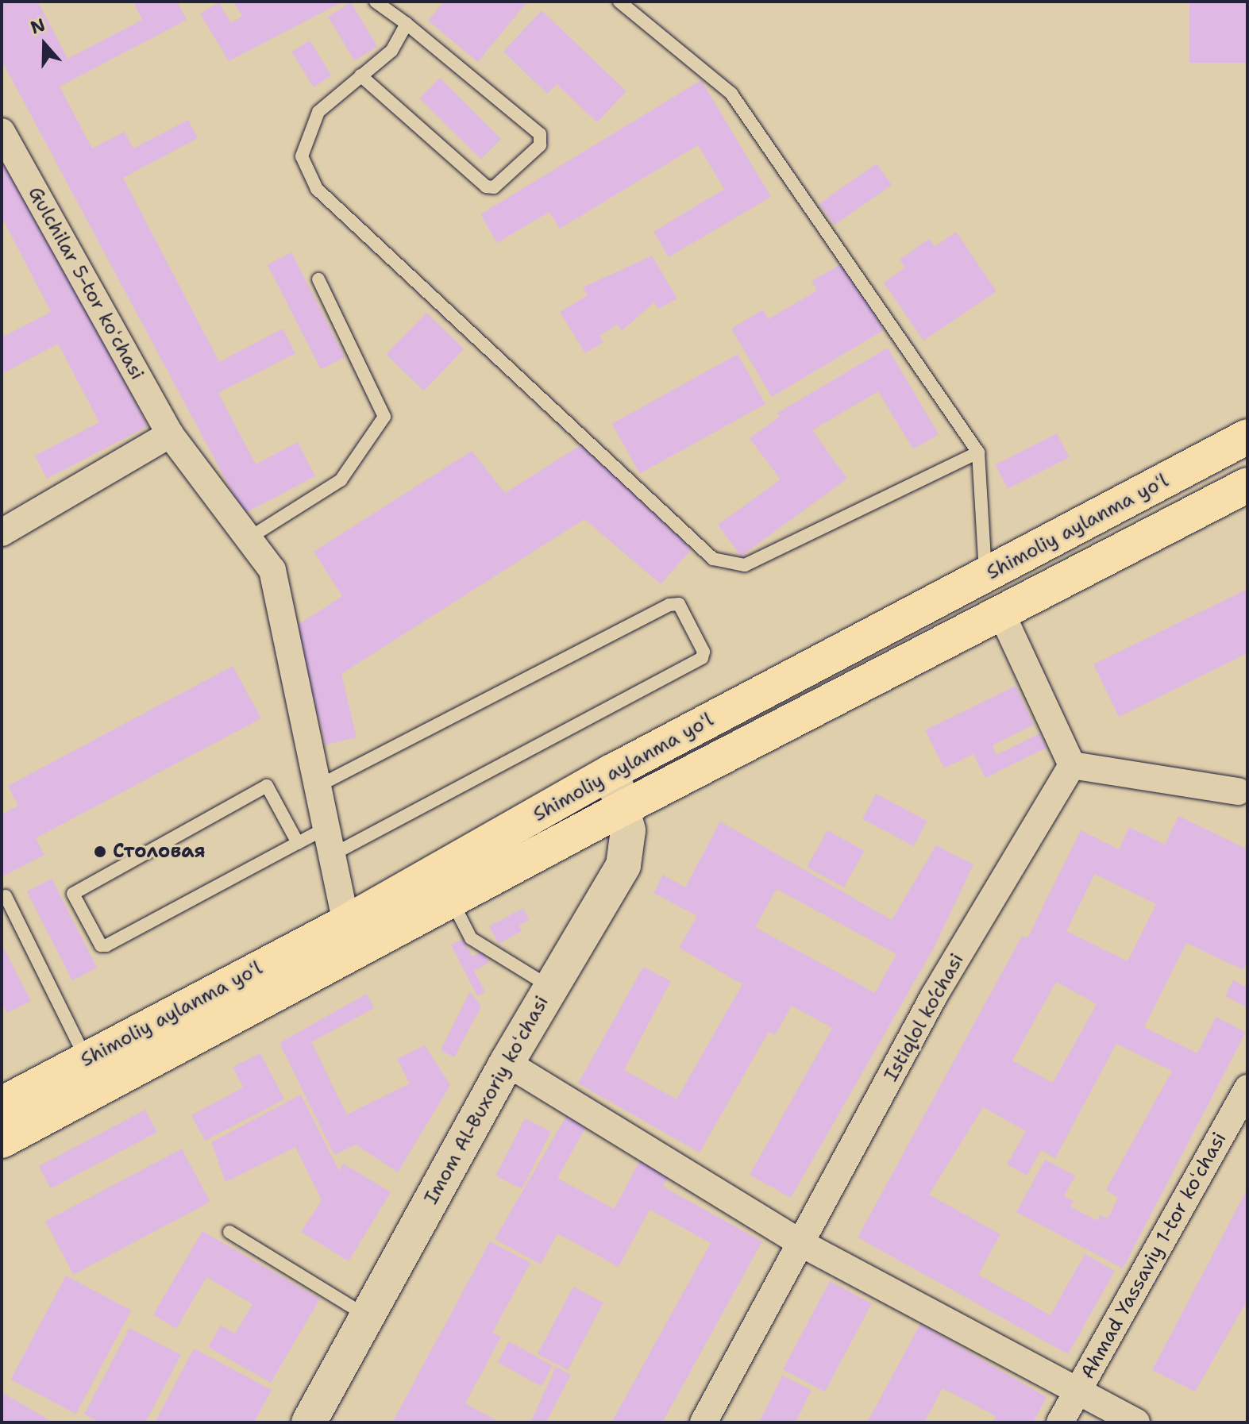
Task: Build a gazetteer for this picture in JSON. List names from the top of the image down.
{
  "streets": {
    "main road": ["Shimoliy aylanma yoʻl"],
    "street": [
      "Gulchilar 5-tor koʻchasi",
      "Istiqlol ko‘chasi",
      "Imom Al-Buxoriy koʻchasi",
      "Ahmad Yassaviy 1-tor koʻchasi"
    ]
  },
  "crossings": [
    ["Gulchilar 5-tor koʻchasi", "Shimoliy aylanma yoʻl"],
    ["Shimoliy aylanma yoʻl", "Imom Al-Buxoriy koʻchasi"]
  ],
  "places": ["Столовая"],
  "north": "top"
}
